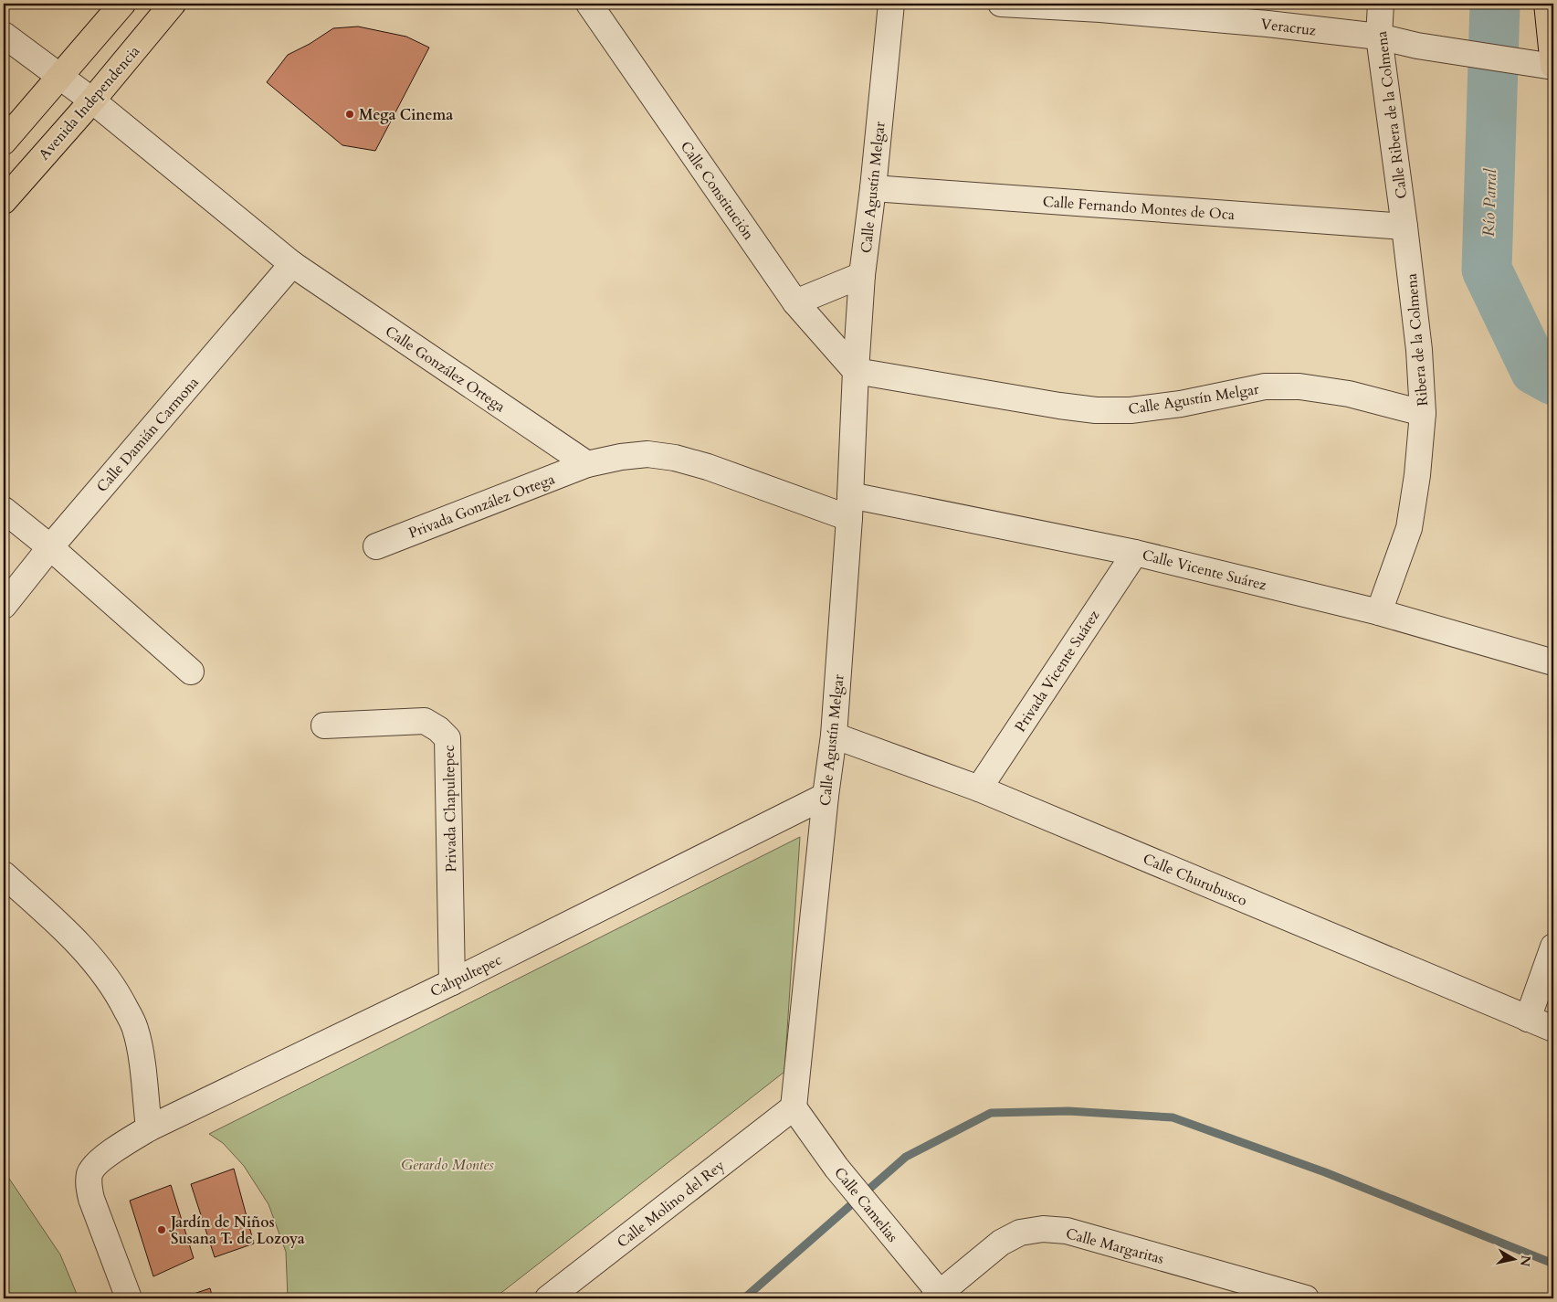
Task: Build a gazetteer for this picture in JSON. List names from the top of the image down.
{
  "streets": {
    "main road": ["Avenida Independencia"],
    "street": [
      "Veracruz",
      "Calle Ribera de la Colmena",
      "Calle Agustín Melgar",
      "Calle Constitución",
      "Calle Fernando Montes de Oca",
      "Ribera de la Colmena",
      "Calle González Ortega",
      "Calle Damián Carmona",
      "Privada González Ortega",
      "Calle Vicente Suárez",
      "Privada Vicente Suárez",
      "Privada Chapultepec",
      "Calle Churubusco",
      "Cahpultepec",
      "Calle Molino del Rey",
      "Calle Camelias",
      "Calle Margaritas"
    ]
  },
  "crossings": [
    ["Veracruz", "Calle Ribera de la Colmena"],
    ["Avenida Independencia", "Calle González Ortega"],
    ["Calle Ribera de la Colmena", "Calle Fernando Montes de Oca"],
    ["Calle Ribera de la Colmena", "Ribera de la Colmena"],
    ["Calle Agustín Melgar", "Calle Constitución"],
    ["Calle Agustín Melgar", "Calle Fernando Montes de Oca"],
    ["Calle Agustín Melgar", "Ribera de la Colmena"],
    ["Calle Agustín Melgar", "Calle Vicente Suárez"],
    ["Calle Agustín Melgar", "Calle Churubusco"],
    ["Calle Agustín Melgar", "Cahpultepec"],
    ["Calle Agustín Melgar", "Calle Molino del Rey"],
    ["Calle Agustín Melgar", "Calle Camelias"],
    ["Calle Fernando Montes de Oca", "Ribera de la Colmena"],
    ["Ribera de la Colmena", "Calle Vicente Suárez"],
    ["Calle González Ortega", "Calle Damián Carmona"],
    ["Calle González Ortega", "Privada González Ortega"],
    ["Calle Vicente Suárez", "Privada Vicente Suárez"],
    ["Privada Vicente Suárez", "Calle Churubusco"],
    ["Privada Chapultepec", "Cahpultepec"],
    ["Calle Molino del Rey", "Calle Camelias"],
    ["Calle Camelias", "Calle Margaritas"]
  ],
  "water": ["Río Parral"],
  "parks": ["Gerardo Montes"],
  "places": ["Mega Cinema", "Jardín de Niños Susana T. de Lozoya"],
  "north": "right"
}
